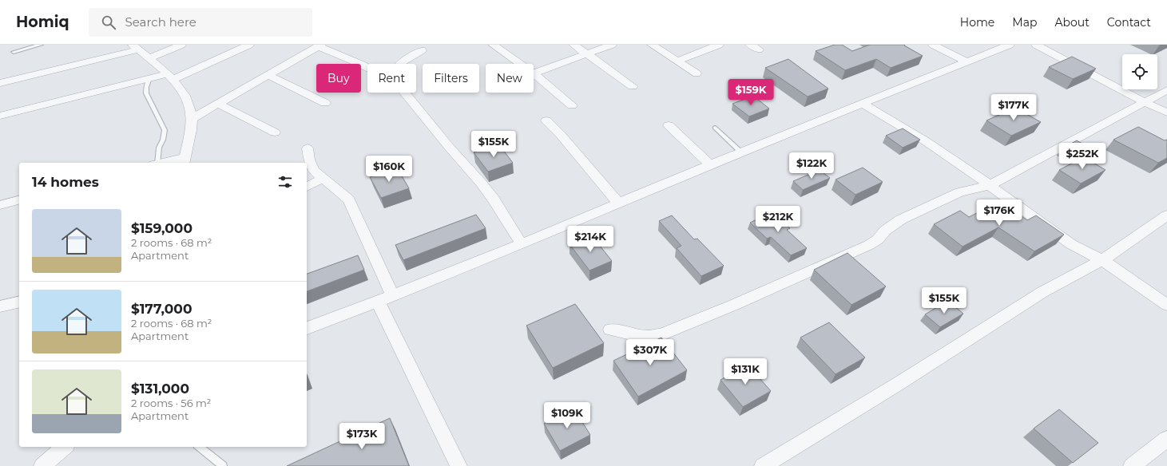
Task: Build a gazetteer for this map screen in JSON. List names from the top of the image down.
{
  "page": {
    "header": "Homiq",
    "search": "Search here",
    "nav": [
      "Home",
      "Map",
      "About",
      "Contact"
    ],
    "chip": [
      "Buy",
      "Rent",
      "Filters",
      "New"
    ],
    "price": [
      "$159K",
      "$177K",
      "$155K",
      "$252K",
      "$122K",
      "$160K",
      "$176K",
      "$212K",
      "$214K",
      "$155K",
      "$307K",
      "$131K",
      "$109K",
      "$173K"
    ],
    "heading": "14 homes",
    "list": [
      {
        "name": "$159,000",
        "note": "2 rooms · 68 m² · Apartment"
      },
      {
        "name": "$177,000",
        "note": "2 rooms · 68 m² · Apartment"
      },
      {
        "name": "$131,000",
        "note": "2 rooms · 56 m² · Apartment"
      }
    ]
  }
}
